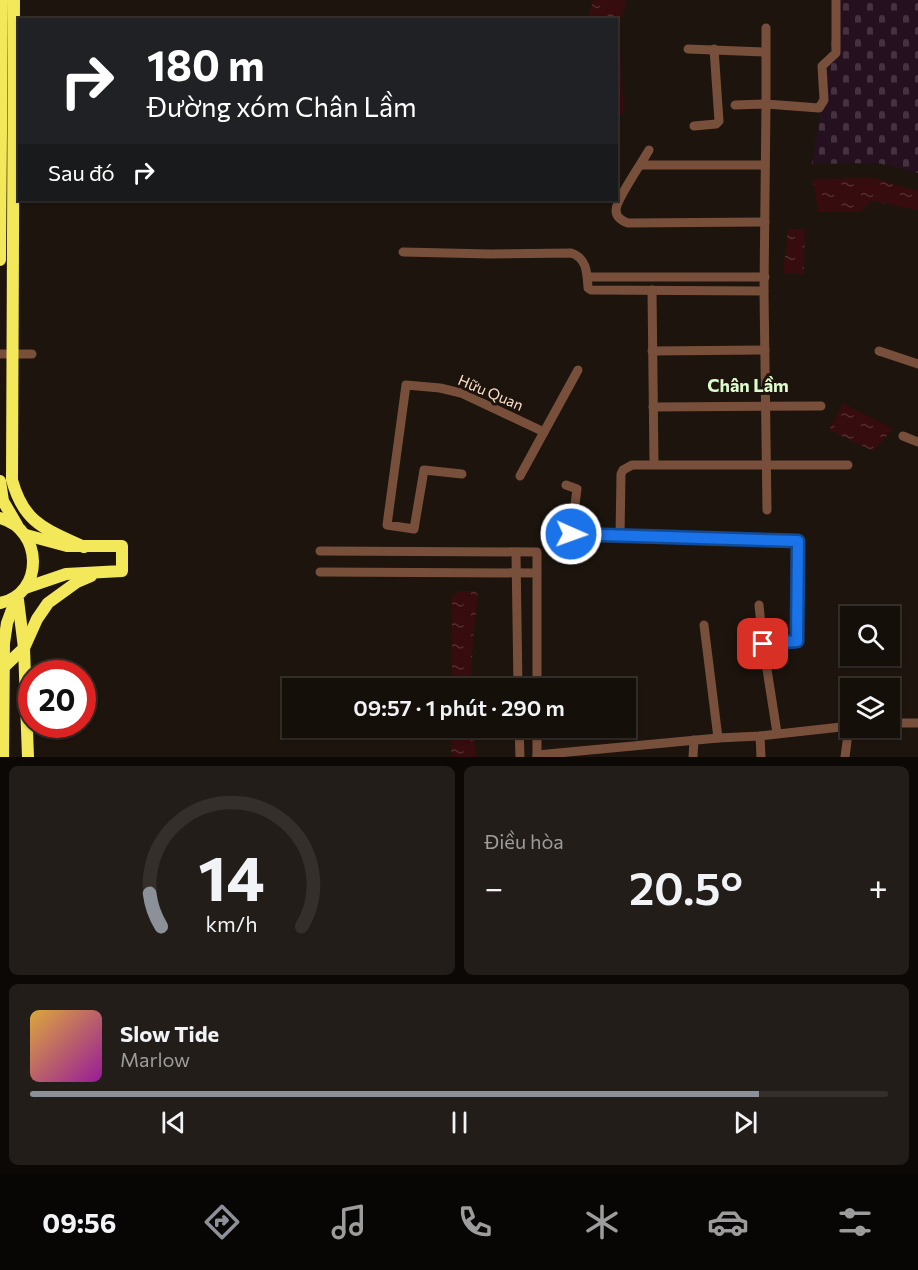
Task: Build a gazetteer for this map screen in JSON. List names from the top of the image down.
{
  "streets": {
    "street": ["Hữu Quan"]
  },
  "districts": ["Chân Lầm"],
  "page": {
    "turn": ["180 m", "Đường xóm Chân Lầm"],
    "then": "Sau đó",
    "limit": "20",
    "trip": "09:57 · 1 phút · 290 m",
    "tile": "Điều hòa",
    "heat": ["−", "20.5°", "+"],
    "song": ["Slow Tide", "Marlow"],
    "tabs": "09:56",
    "gauge": ["14", "km/h"]
  }
}
